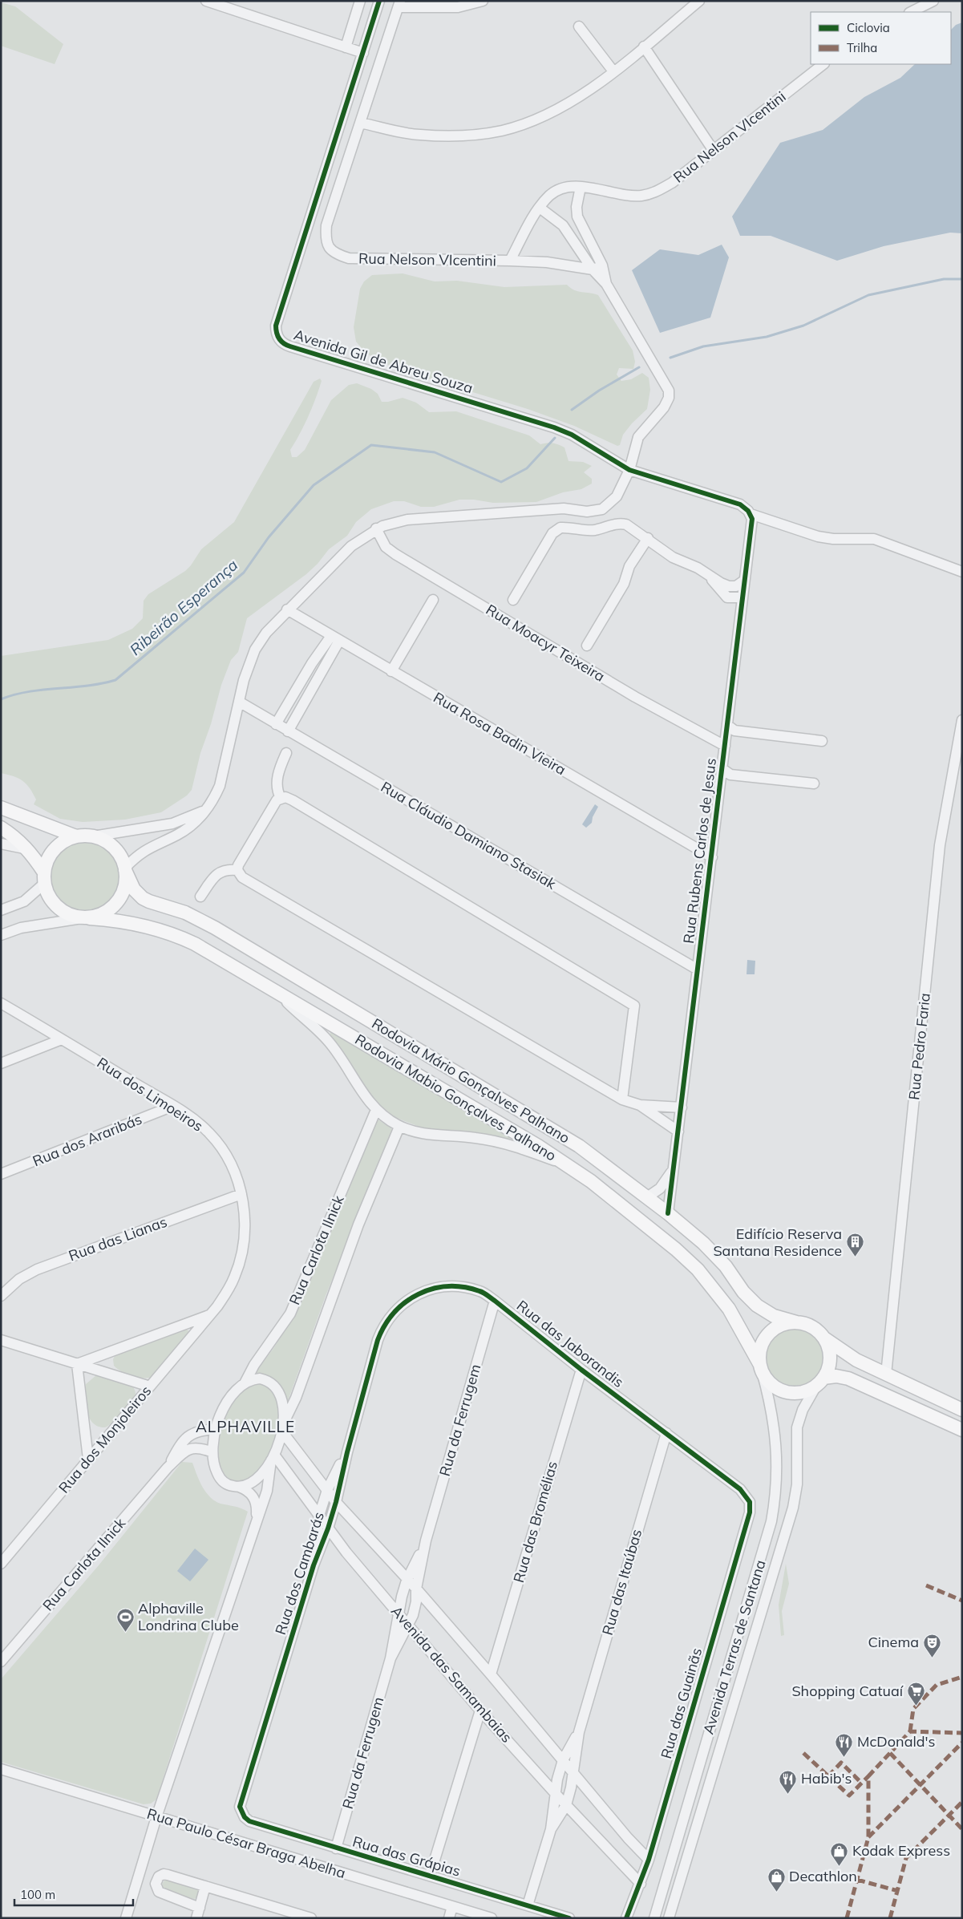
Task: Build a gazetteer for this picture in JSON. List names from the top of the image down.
{
  "streets": {
    "main road": ["Rodovia Mário Gonçalves Palhano", "Rodovia Mabio Gonçalves Palhano"],
    "street": [
      "Rua Nelson VIcentini",
      "Avenida Gil de Abreu Souza",
      "Rua Moacyr Teixeira",
      "Rua Rosa Badin Vieira",
      "Rua Cláudio Damiano Stasiak",
      "Rua Rubens Carlos de Jesus",
      "Rua Pedro Faria",
      "Rua dos Limoeiros",
      "Rua dos Araribás",
      "Rua das Lianas",
      "Rua Carlota Ilnick",
      "Rua das Jaborandis",
      "Rua da Ferrugem",
      "Rua dos Monjoleiros",
      "Rua das Bromélias",
      "Rua dos Cambarás",
      "Rua das Itaúbas",
      "Avenida Terras de Santana",
      "Avenida das Samambaias",
      "Rua das Guainãs",
      "Rua Paulo César Braga Abelha",
      "Rua das Grápias"
    ]
  },
  "crossings": [
    ["Avenida Gil de Abreu Souza", "Rua Rubens Carlos de Jesus"],
    ["Rua Moacyr Teixeira", "Rua Rubens Carlos de Jesus"],
    ["Rua Rosa Badin Vieira", "Rua Rubens Carlos de Jesus"],
    ["Rua Cláudio Damiano Stasiak", "Rua Rubens Carlos de Jesus"],
    ["Rua Rubens Carlos de Jesus", "Rodovia Mário Gonçalves Palhano"],
    ["Rodovia Mário Gonçalves Palhano", "Rodovia Mabio Gonçalves Palhano"],
    ["Rodovia Mário Gonçalves Palhano", "Avenida Terras de Santana"],
    ["Rua dos Limoeiros", "Rua dos Araribás"],
    ["Rua dos Limoeiros", "Rua das Lianas"],
    ["Rua dos Limoeiros", "Rua dos Monjoleiros"],
    ["Rodovia Mabio Gonçalves Palhano", "Avenida Terras de Santana"],
    ["Rua Carlota Ilnick", "Avenida das Samambaias"],
    ["Rua das Jaborandis", "Rua da Ferrugem"],
    ["Rua das Jaborandis", "Rua das Bromélias"],
    ["Rua das Jaborandis", "Rua dos Cambarás"],
    ["Rua das Jaborandis", "Rua das Itaúbas"],
    ["Rua das Jaborandis", "Rua das Guainãs"],
    ["Rua da Ferrugem", "Avenida das Samambaias"],
    ["Rua da Ferrugem", "Rua das Grápias"],
    ["Rua das Bromélias", "Avenida das Samambaias"],
    ["Rua dos Cambarás", "Avenida das Samambaias"],
    ["Rua dos Cambarás", "Rua das Grápias"],
    ["Rua das Itaúbas", "Avenida das Samambaias"],
    ["Rua das Itaúbas", "Rua das Grápias"],
    ["Avenida das Samambaias", "Rua das Guainãs"]
  ],
  "districts": ["ALPHAVILLE"],
  "water": ["Ribeirão Esperança"],
  "places": {
    "building": ["Edifício Reserva Santana Residence"],
    "sports": ["Alphaville Londrina Clube"],
    "theatre": ["Cinema"],
    "supermarket": ["Shopping Catuaí"],
    "restaurant": ["McDonald's", "Habib's"],
    "shop": ["Kodak Express", "Decathlon"]
  },
  "legend": ["Ciclovia", "Trilha"],
  "scale_bar": "100 m"
}
